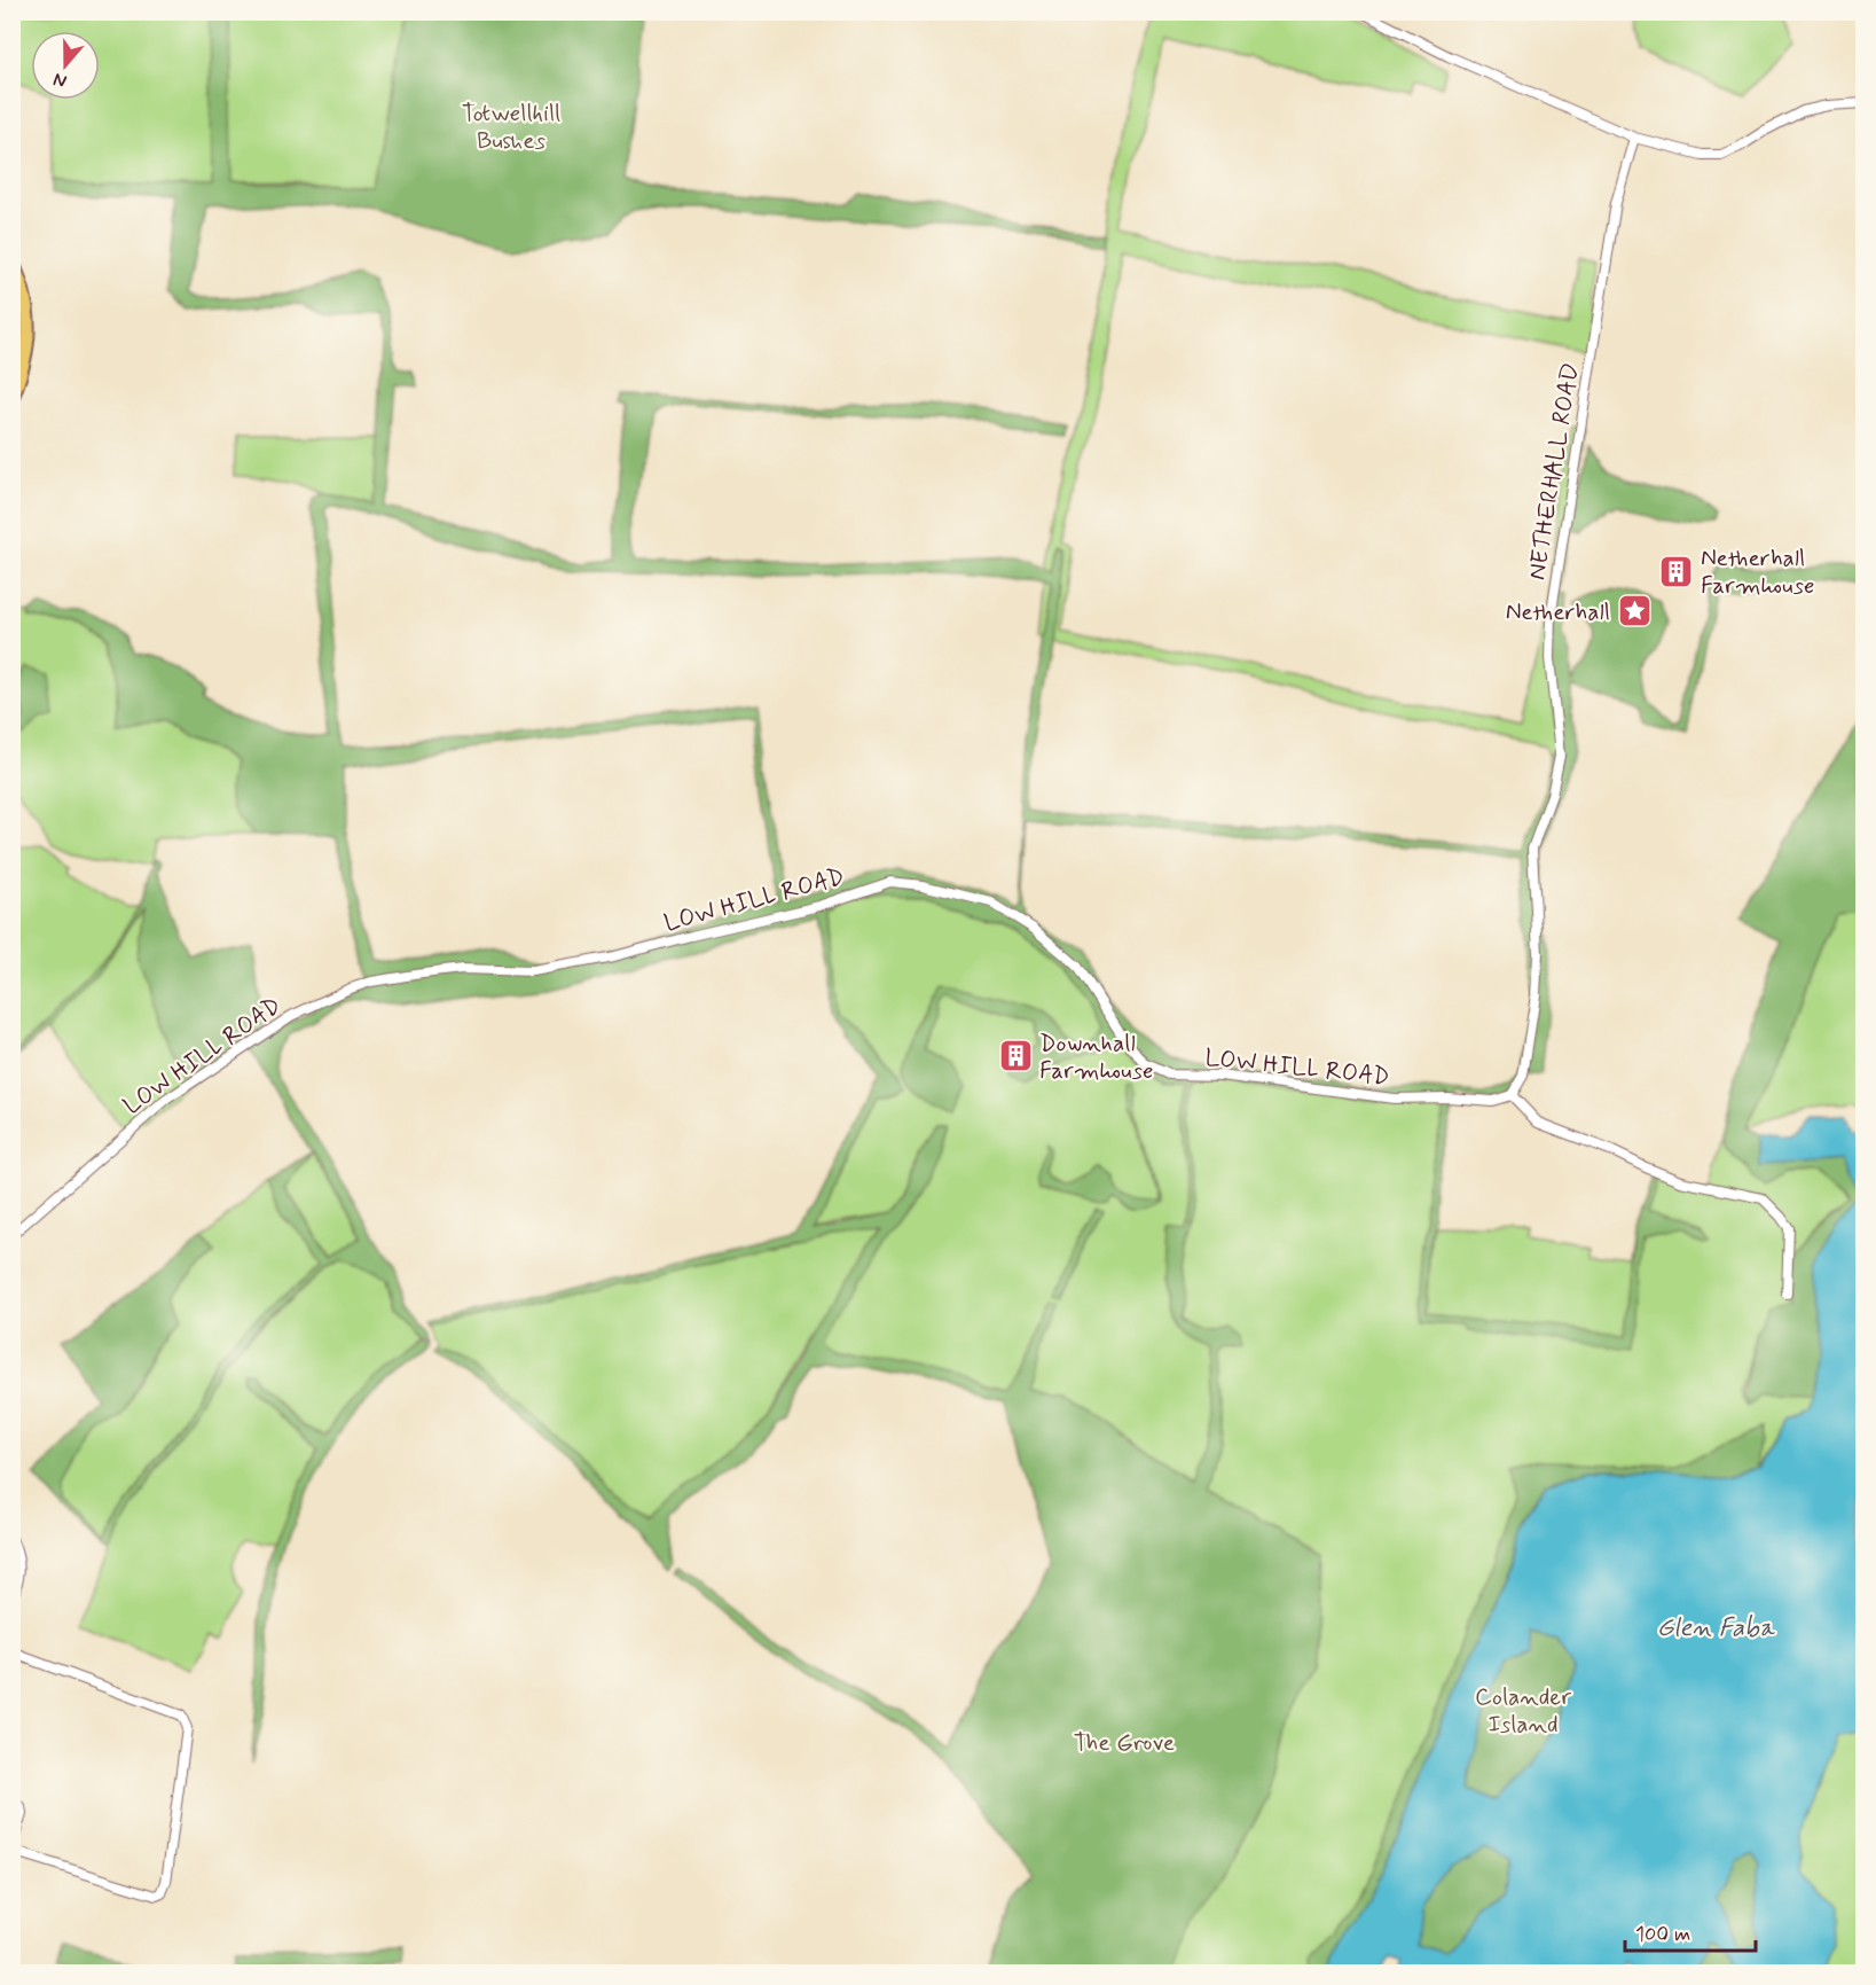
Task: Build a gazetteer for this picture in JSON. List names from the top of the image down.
{
  "streets": {
    "street": ["NETHERHALL ROAD", "LOW HILL ROAD"]
  },
  "crossings": [
    ["NETHERHALL ROAD", "LOW HILL ROAD"]
  ],
  "water": ["Glen Faba"],
  "parks": ["Totwellhill Bushes", "Colander Island", "The Grove"],
  "places": {
    "building": ["Netherhall Farmhouse", "Downhall Farmhouse"],
    "place": ["Netherhall"]
  },
  "scale_bar": "100 m",
  "north": "bottom"
}
